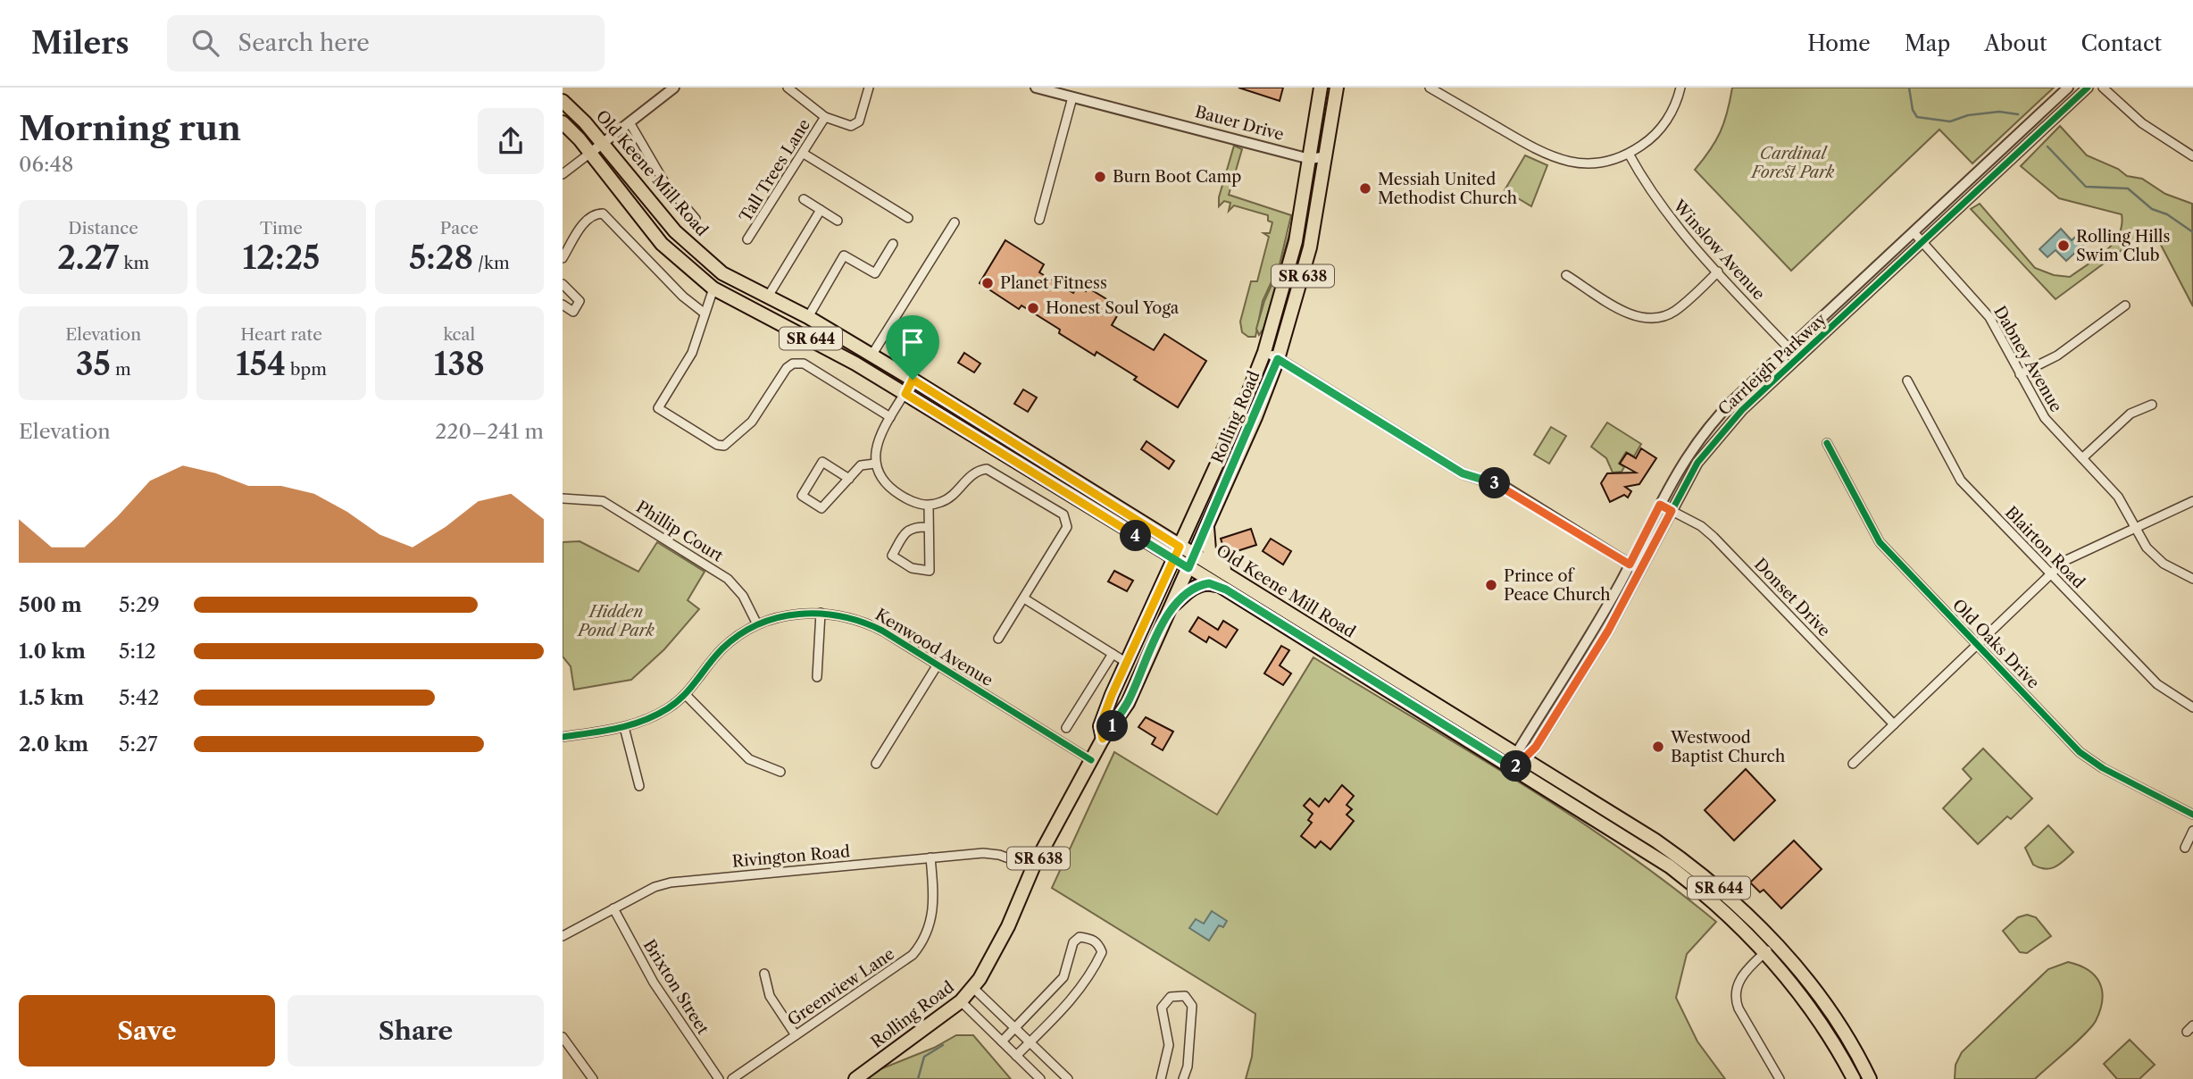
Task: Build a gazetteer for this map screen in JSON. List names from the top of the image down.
{
  "streets": {
    "main road": [
      "Old Keene Mill Road",
      "SR 638",
      "SR 644",
      "Rolling Road"
    ],
    "street": [
      "Bauer Drive",
      "Tall Trees Lane",
      "Winslow Avenue",
      "Dabney Avenue",
      "Carrleigh Parkway",
      "Phillip Court",
      "Blairton Road",
      "Donset Drive",
      "Old Oaks Drive",
      "Kenwood Avenue",
      "Rivington Road",
      "Brixton Street",
      "Greenview Lane"
    ]
  },
  "crossings": [
    ["Bauer Drive", "Rolling Road"],
    ["Old Keene Mill Road", "Carrleigh Parkway"],
    ["Old Keene Mill Road", "Rolling Road"],
    ["Winslow Avenue", "Carrleigh Parkway"],
    ["Dabney Avenue", "Carrleigh Parkway"],
    ["Carrleigh Parkway", "Donset Drive"],
    ["Rolling Road", "Kenwood Avenue"],
    ["Rolling Road", "Rivington Road"],
    ["Phillip Court", "Kenwood Avenue"],
    ["Rivington Road", "Brixton Street"],
    ["Rivington Road", "Greenview Lane"]
  ],
  "parks": ["Cardinal Forest Park", "Hidden Pond Park"],
  "places": [
    "Burn Boot Camp",
    "Messiah United Methodist Church",
    "Rolling Hills Swim Club",
    "Planet Fitness",
    "Honest Soul Yoga",
    "Prince of Peace Church",
    "Westwood Baptist Church"
  ],
  "page": {
    "header": "Milers",
    "search": "Search here",
    "nav": [
      "Home",
      "Map",
      "About",
      "Contact"
    ],
    "heading": ["Morning run", "06:48"],
    "stats": [
      ["Distance", "2.27 km"],
      ["Time", "12:25"],
      ["Pace", "5:28 /km"],
      ["Elevation", "35 m"],
      ["Heart rate", "154 bpm"],
      ["kcal", "138"]
    ],
    "chart": ["Elevation", "220–241 m"],
    "pins": [
      "3",
      "4",
      "1",
      "2"
    ],
    "list": [
      {
        "name": "500 m",
        "note": "5:29"
      },
      {
        "name": "1.0 km",
        "note": "5:12"
      },
      {
        "name": "1.5 km",
        "note": "5:42"
      },
      {
        "name": "2.0 km",
        "note": "5:27"
      }
    ],
    "buttons": ["Save", "Share"]
  }
}
